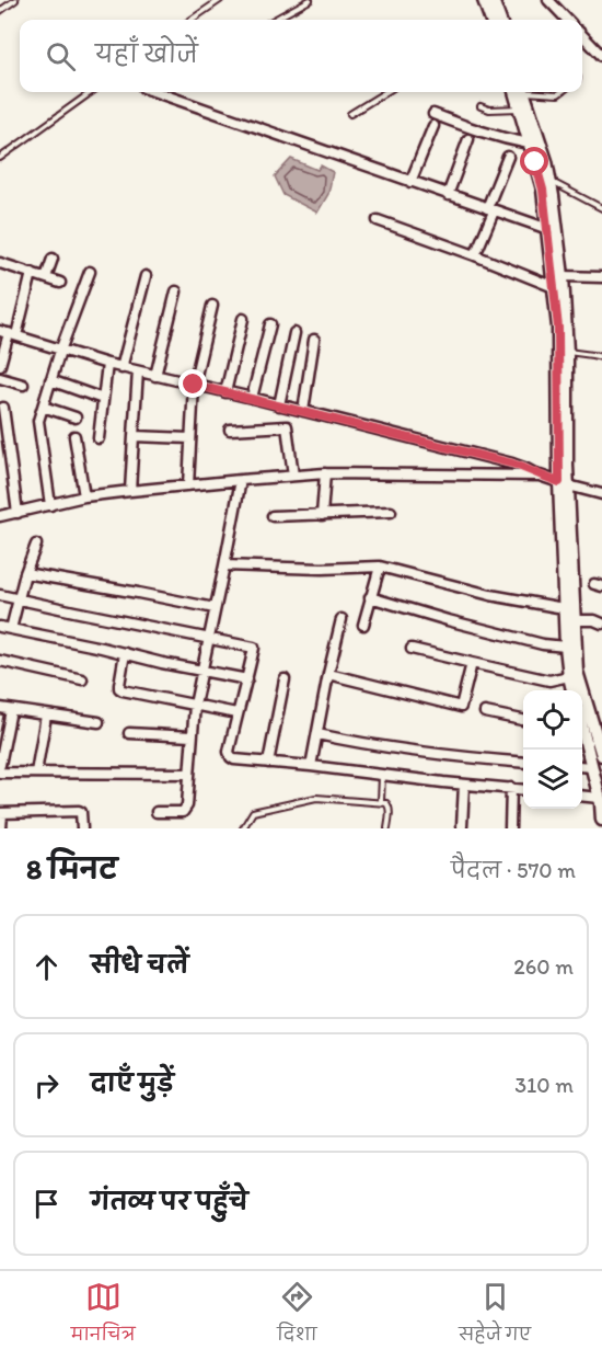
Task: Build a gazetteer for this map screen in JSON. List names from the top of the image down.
{
  "page": {
    "search": "यहाँ खोजें",
    "heading": ["8 मिनट", "पैदल · 570 m"],
    "list": [
      ["सीधे चलें", "260 m"],
      ["दाएँ मुड़ें", "310 m"],
      "गंतव्य पर पहुँचे"
    ],
    "nav": ["मानचित्र", "दिशा", "सहेजे गए"]
  }
}
